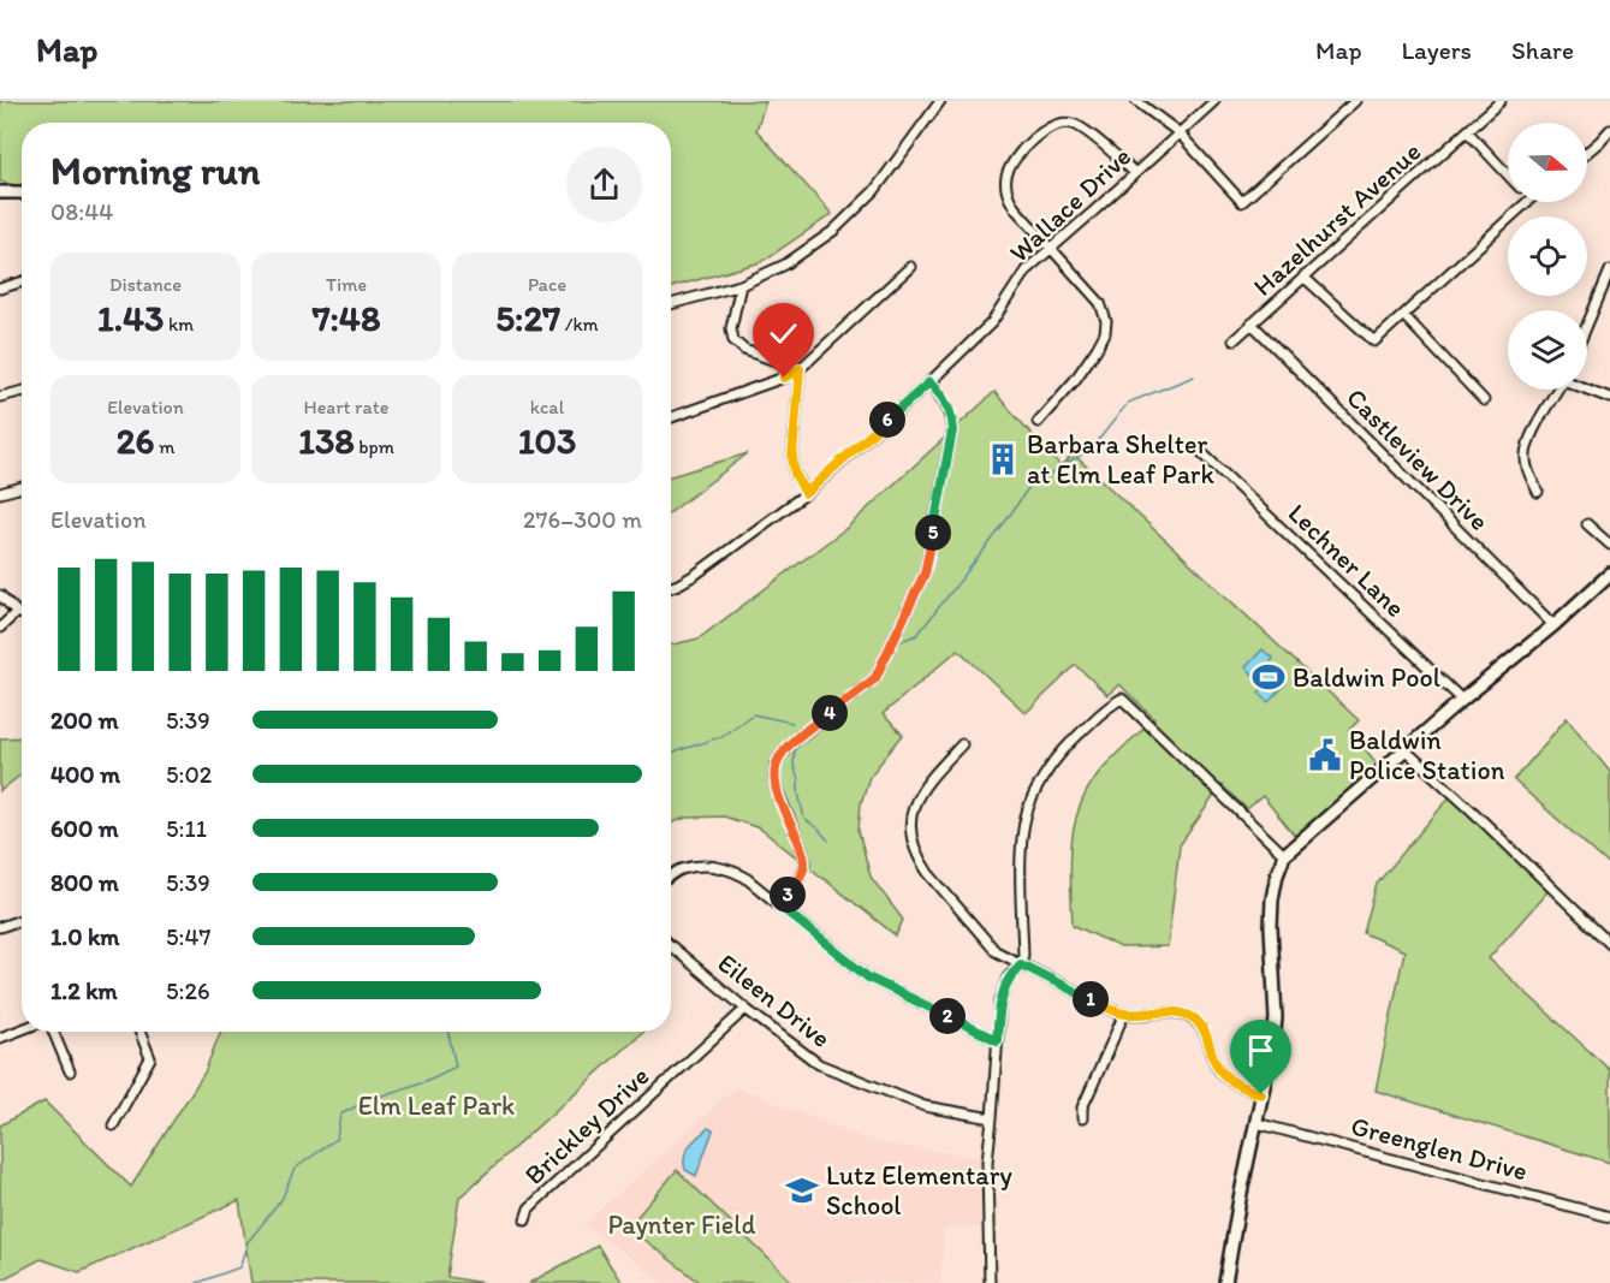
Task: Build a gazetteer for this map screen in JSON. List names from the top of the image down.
{
  "streets": {
    "street": [
      "Wallace Drive",
      "Hazelhurst Avenue",
      "Castleview Drive",
      "Lechner Lane",
      "Eileen Drive",
      "Brickley Drive",
      "Greenglen Drive"
    ]
  },
  "crossings": [
    ["Hazelhurst Avenue", "Castleview Drive"],
    ["Eileen Drive", "Brickley Drive"]
  ],
  "parks": ["Elm Leaf Park", "Paynter Field"],
  "places": {
    "building": ["Barbara Shelter at Elm Leaf Park"],
    "sports": ["Baldwin Pool"],
    "public building": ["Baldwin Police Station"],
    "school or university": ["Lutz Elementary School"]
  },
  "north": "right",
  "page": {
    "header": "Map",
    "nav": ["Map", "Layers", "Share"],
    "heading": ["Morning run", "08:44"],
    "stats": [
      ["Distance", "1.43 km"],
      ["Time", "7:48"],
      ["Pace", "5:27 /km"],
      ["Elevation", "26 m"],
      ["Heart rate", "138 bpm"],
      ["kcal", "103"]
    ],
    "pins": [
      "6",
      "5",
      "4",
      "3",
      "1",
      "2"
    ],
    "chart": ["Elevation", "276–300 m"],
    "list": [
      {
        "name": "200 m",
        "note": "5:39"
      },
      {
        "name": "400 m",
        "note": "5:02"
      },
      {
        "name": "600 m",
        "note": "5:11"
      },
      {
        "name": "800 m",
        "note": "5:39"
      },
      {
        "name": "1.0 km",
        "note": "5:47"
      },
      {
        "name": "1.2 km",
        "note": "5:26"
      }
    ]
  }
}
